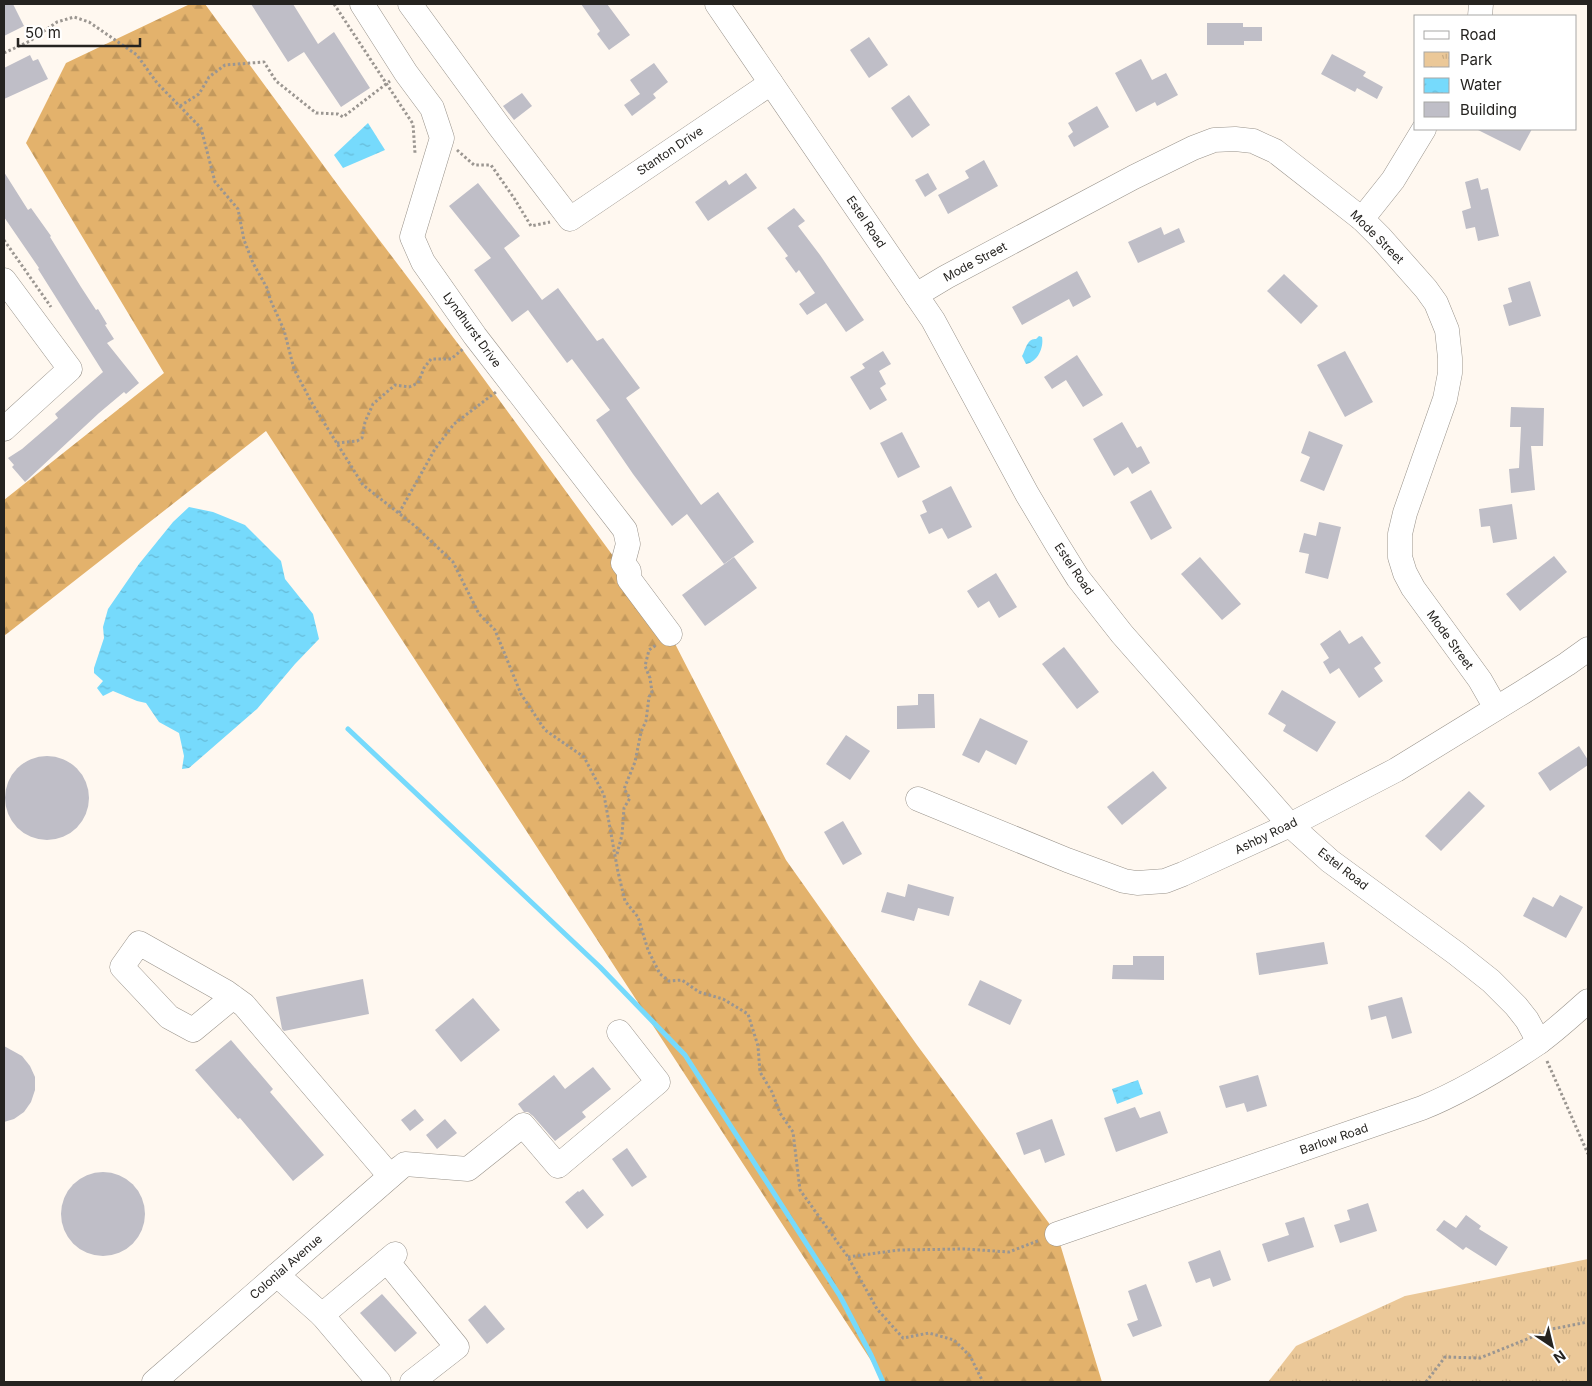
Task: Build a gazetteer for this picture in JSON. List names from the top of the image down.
{
  "streets": {
    "street": [
      "Stanton Drive",
      "Estel Road",
      "Mode Street",
      "Lyndhurst Drive",
      "Ashby Road",
      "Barlow Road",
      "Colonial Avenue"
    ]
  },
  "crossings": [
    ["Stanton Drive", "Estel Road"],
    ["Estel Road", "Mode Street"],
    ["Estel Road", "Ashby Road"],
    ["Estel Road", "Barlow Road"],
    ["Mode Street", "Ashby Road"]
  ],
  "legend": [
    "Road",
    "Park",
    "Water",
    "Building"
  ],
  "scale_bar": "50 m",
  "north": "bottom right"
}
